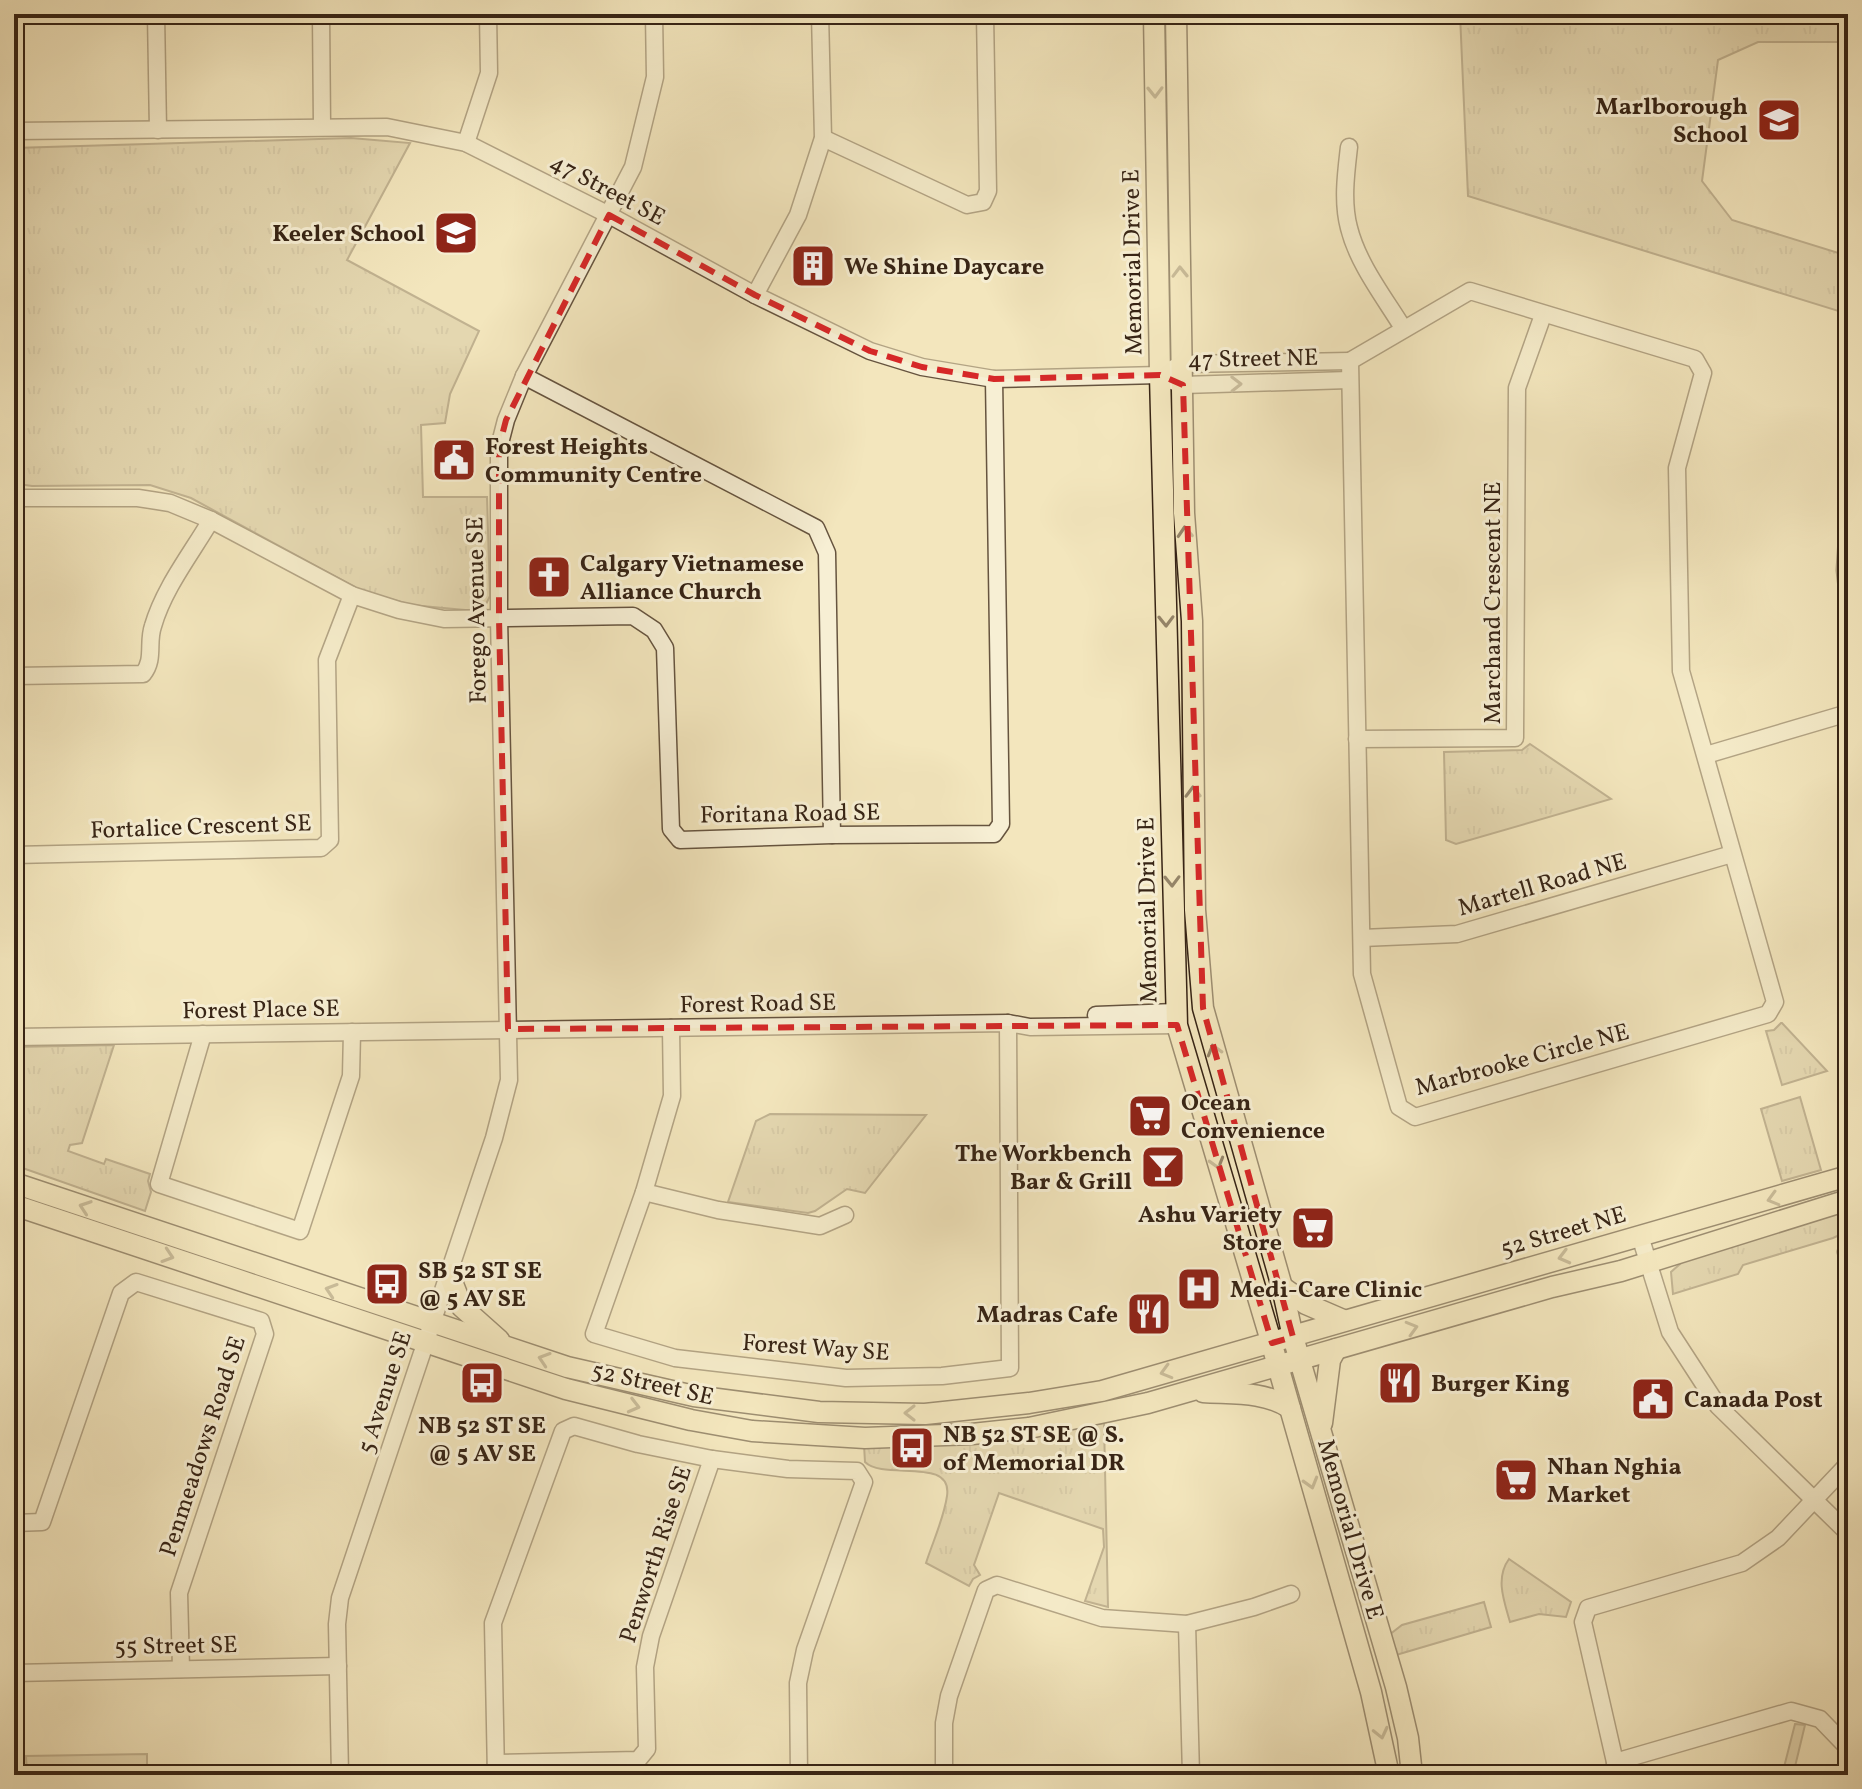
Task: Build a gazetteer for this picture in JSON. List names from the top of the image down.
{
  "streets": {
    "main road": ["Memorial Drive E", "52 Street NE", "52 Street SE"],
    "street": [
      "47 Street SE",
      "47 Street NE",
      "Marchand Crescent NE",
      "Forego Avenue SE",
      "Foritana Road SE",
      "Fortalice Crescent SE",
      "Martell Road NE",
      "Forest Road SE",
      "Forest Place SE",
      "Marbrooke Circle NE",
      "Forest Way SE",
      "5 Avenue SE",
      "Penmeadows Road SE",
      "Penworth Rise SE",
      "55 Street SE"
    ]
  },
  "crossings": [
    ["47 Street SE", "Memorial Drive E"],
    ["47 Street SE", "47 Street NE"],
    ["47 Street SE", "Forego Avenue SE"],
    ["47 Street SE", "Foritana Road SE"],
    ["Memorial Drive E", "47 Street NE"],
    ["Memorial Drive E", "Forest Road SE"],
    ["Memorial Drive E", "52 Street NE"],
    ["Memorial Drive E", "52 Street SE"],
    ["47 Street NE", "Marbrooke Circle NE"],
    ["Marchand Crescent NE", "Marbrooke Circle NE"],
    ["Forego Avenue SE", "Foritana Road SE"],
    ["Forego Avenue SE", "Forest Road SE"],
    ["Forego Avenue SE", "Forest Place SE"],
    ["Forego Avenue SE", "5 Avenue SE"],
    ["Foritana Road SE", "Fortalice Crescent SE"],
    ["Martell Road NE", "Marbrooke Circle NE"],
    ["Forest Road SE", "Forest Place SE"],
    ["Forest Road SE", "Forest Way SE"],
    ["Forest Road SE", "5 Avenue SE"],
    ["Forest Place SE", "5 Avenue SE"],
    ["52 Street NE", "52 Street SE"],
    ["52 Street SE", "5 Avenue SE"],
    ["5 Avenue SE", "55 Street SE"],
    ["Penmeadows Road SE", "55 Street SE"]
  ],
  "places": {
    "school or university": ["Marlborough School", "Keeler School"],
    "building": ["We Shine Daycare"],
    "public building": ["Forest Heights Community Centre", "Canada Post"],
    "church": ["Calgary Vietnamese Alliance Church"],
    "supermarket": ["Ocean Convenience", "Ashu Variety Store", "Nhan Nghia Market"],
    "bar": ["The Workbench Bar & Grill"],
    "bus stop": ["SB 52 ST SE @ 5 AV SE", "NB 52 ST SE @ 5 AV SE", "NB 52 ST SE @ S. of Memorial DR"],
    "hospital": ["Medi-Care Clinic"],
    "restaurant": ["Madras Cafe", "Burger King"]
  }
}
